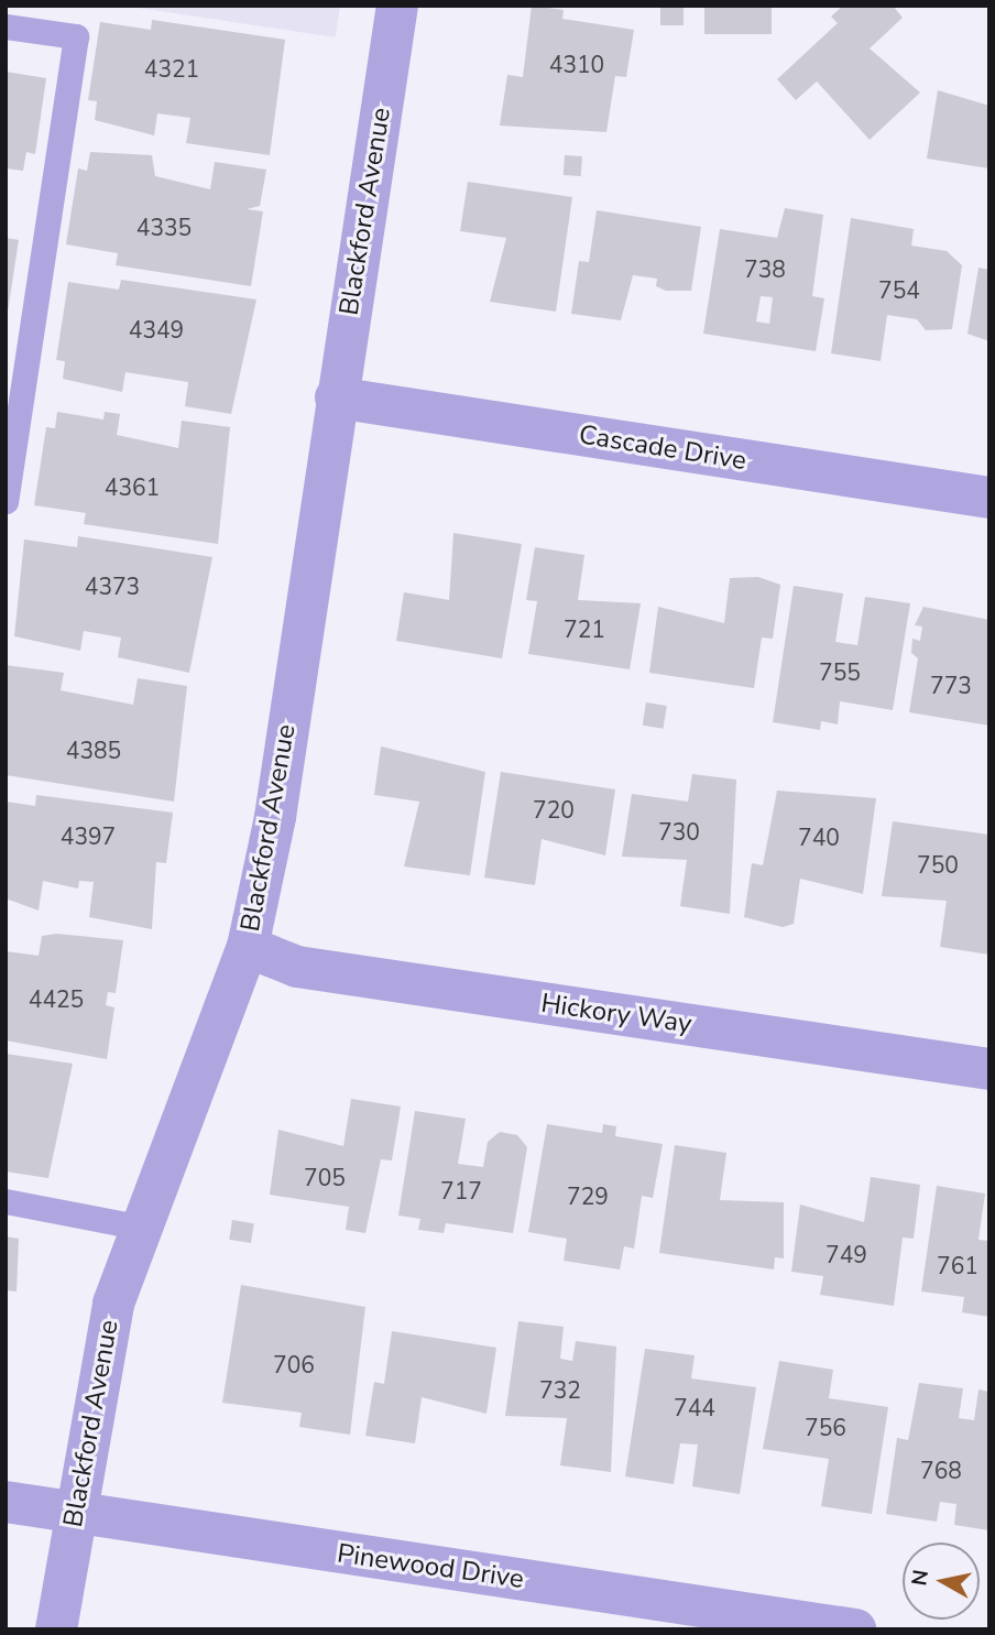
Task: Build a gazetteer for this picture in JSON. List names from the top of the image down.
{
  "streets": {
    "street": [
      "Blackford Avenue",
      "Cascade Drive",
      "Hickory Way",
      "Pinewood Drive"
    ]
  },
  "crossings": [
    ["Blackford Avenue", "Cascade Drive"],
    ["Blackford Avenue", "Hickory Way"],
    ["Blackford Avenue", "Pinewood Drive"]
  ],
  "house_numbers": [
    "4310",
    "4321",
    "4335",
    "738",
    "754",
    "4349",
    "4361",
    "4373",
    "721",
    "755",
    "773",
    "4385",
    "720",
    "730",
    "4397",
    "740",
    "750",
    "4425",
    "705",
    "717",
    "729",
    "749",
    "761",
    "706",
    "732",
    "744",
    "756",
    "768"
  ],
  "north": "left"
}
